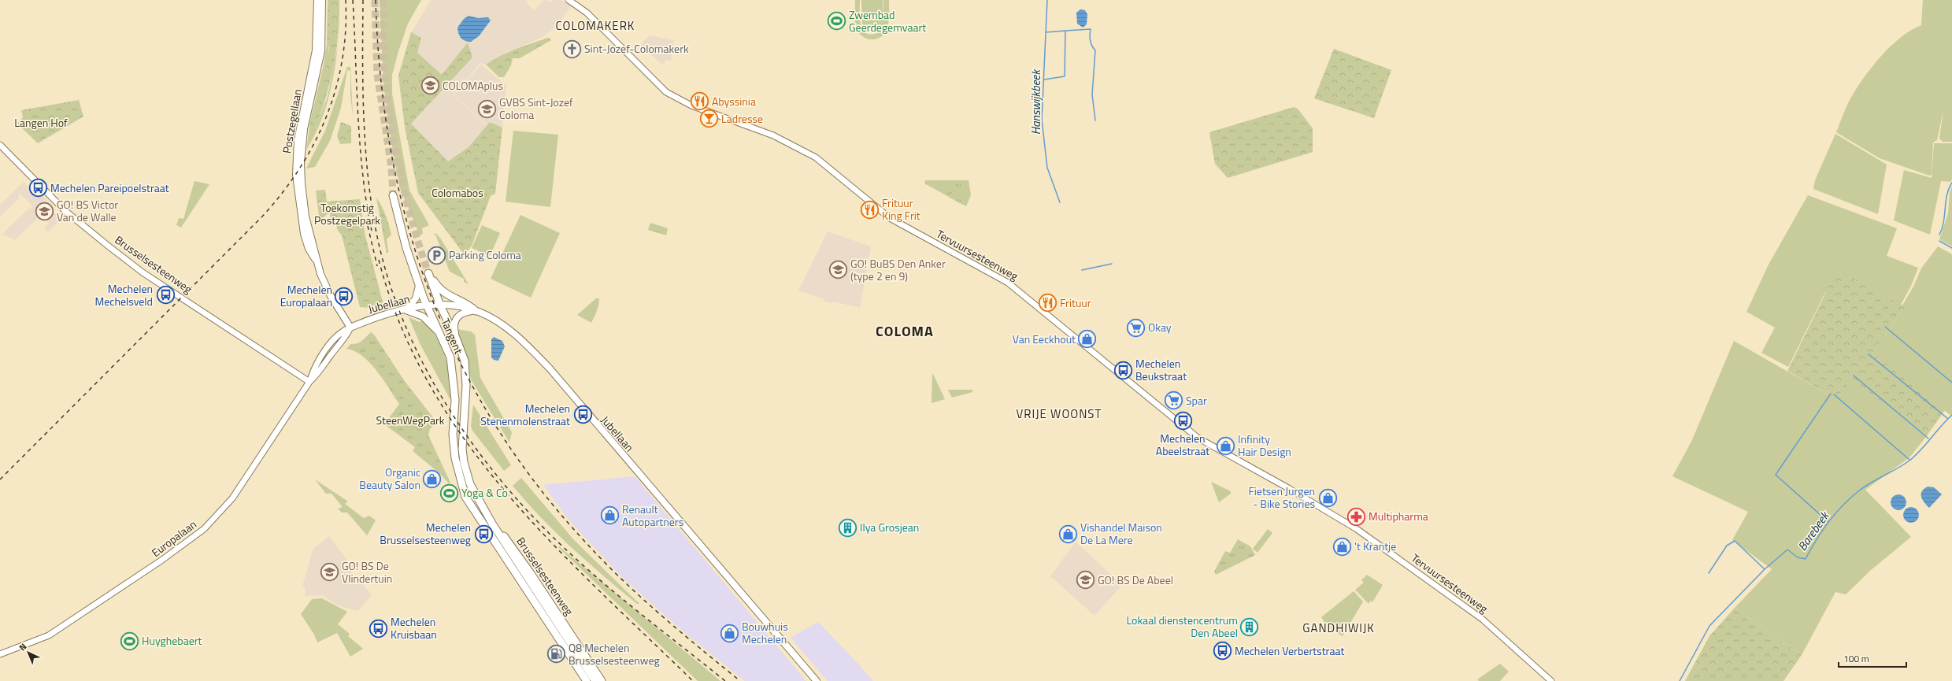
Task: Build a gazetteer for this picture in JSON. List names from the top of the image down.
{
  "streets": {
    "main road": [
      "Postzegellaan",
      "Brusselsesteenweg",
      "Jubellaan",
      "Tangent"
    ],
    "street": ["Tervuursesteenweg", "Europalaan"]
  },
  "crossings": [
    ["Postzegellaan", "Jubellaan"],
    ["Postzegellaan", "Europalaan"],
    ["Brusselsesteenweg", "Tangent"],
    ["Brusselsesteenweg", "Europalaan"],
    ["Jubellaan", "Tangent"],
    ["Jubellaan", "Europalaan"]
  ],
  "districts": [
    "COLOMAKERK",
    "COLOMA",
    "VRIJE WOONST",
    "GANDHIWIJK"
  ],
  "water": ["Hanswijkbeek", "Barebeek"],
  "parks": [
    "Langen Hof",
    "Colomabos",
    "Toekomstig Postzegelpark",
    "SteenWegPark"
  ],
  "places": {
    "sports": ["Zwembad Geerdegemvaart", "Yoga & Co", "Huyghebaert"],
    "church": ["Sint-Jozef-Colomakerk"],
    "school or university": [
      "COLOMAplus",
      "GVBS Sint-Jozef Coloma",
      "GO! BS Victor Van de Walle",
      "GO! BuBS Den Anker (type 2 en 9)",
      "GO! BS De Vlindertuin",
      "GO! BS De Abeel"
    ],
    "restaurant": ["Abyssinia", "Frituur King Frit", "Frituur"],
    "bar": ["Ladresse"],
    "bus stop": [
      "Mechelen Pareipoelstraat",
      "Mechelen Mechelsveld",
      "Mechelen Europalaan",
      "Mechelen Beukstraat",
      "Mechelen Stenenmolenstraat",
      "Mechelen Abeelstraat",
      "Mechelen Brusselsesteenweg",
      "Mechelen Kruisbaan",
      "Mechelen Verbertstraat"
    ],
    "parking": ["Parking Coloma"],
    "supermarket": ["Okay", "Spar"],
    "shop": [
      "Van Eeckhout",
      "Infinity Hair Design",
      "Organic Beauty Salon",
      "Fietsen Jurgen - Bike Stories",
      "Renault Autopartners",
      "Vishandel Maison De La Mere",
      "'t Krantje",
      "Bouwhuis Mechelen"
    ],
    "pharmacy": ["Multipharma"],
    "building": ["Ilya Grosjean", "Lokaal dienstencentrum Den Abeel"],
    "fuel station": ["Q8 Mechelen Brusselsesteenweg"]
  },
  "scale_bar": "100 m",
  "north": "top left"
}
